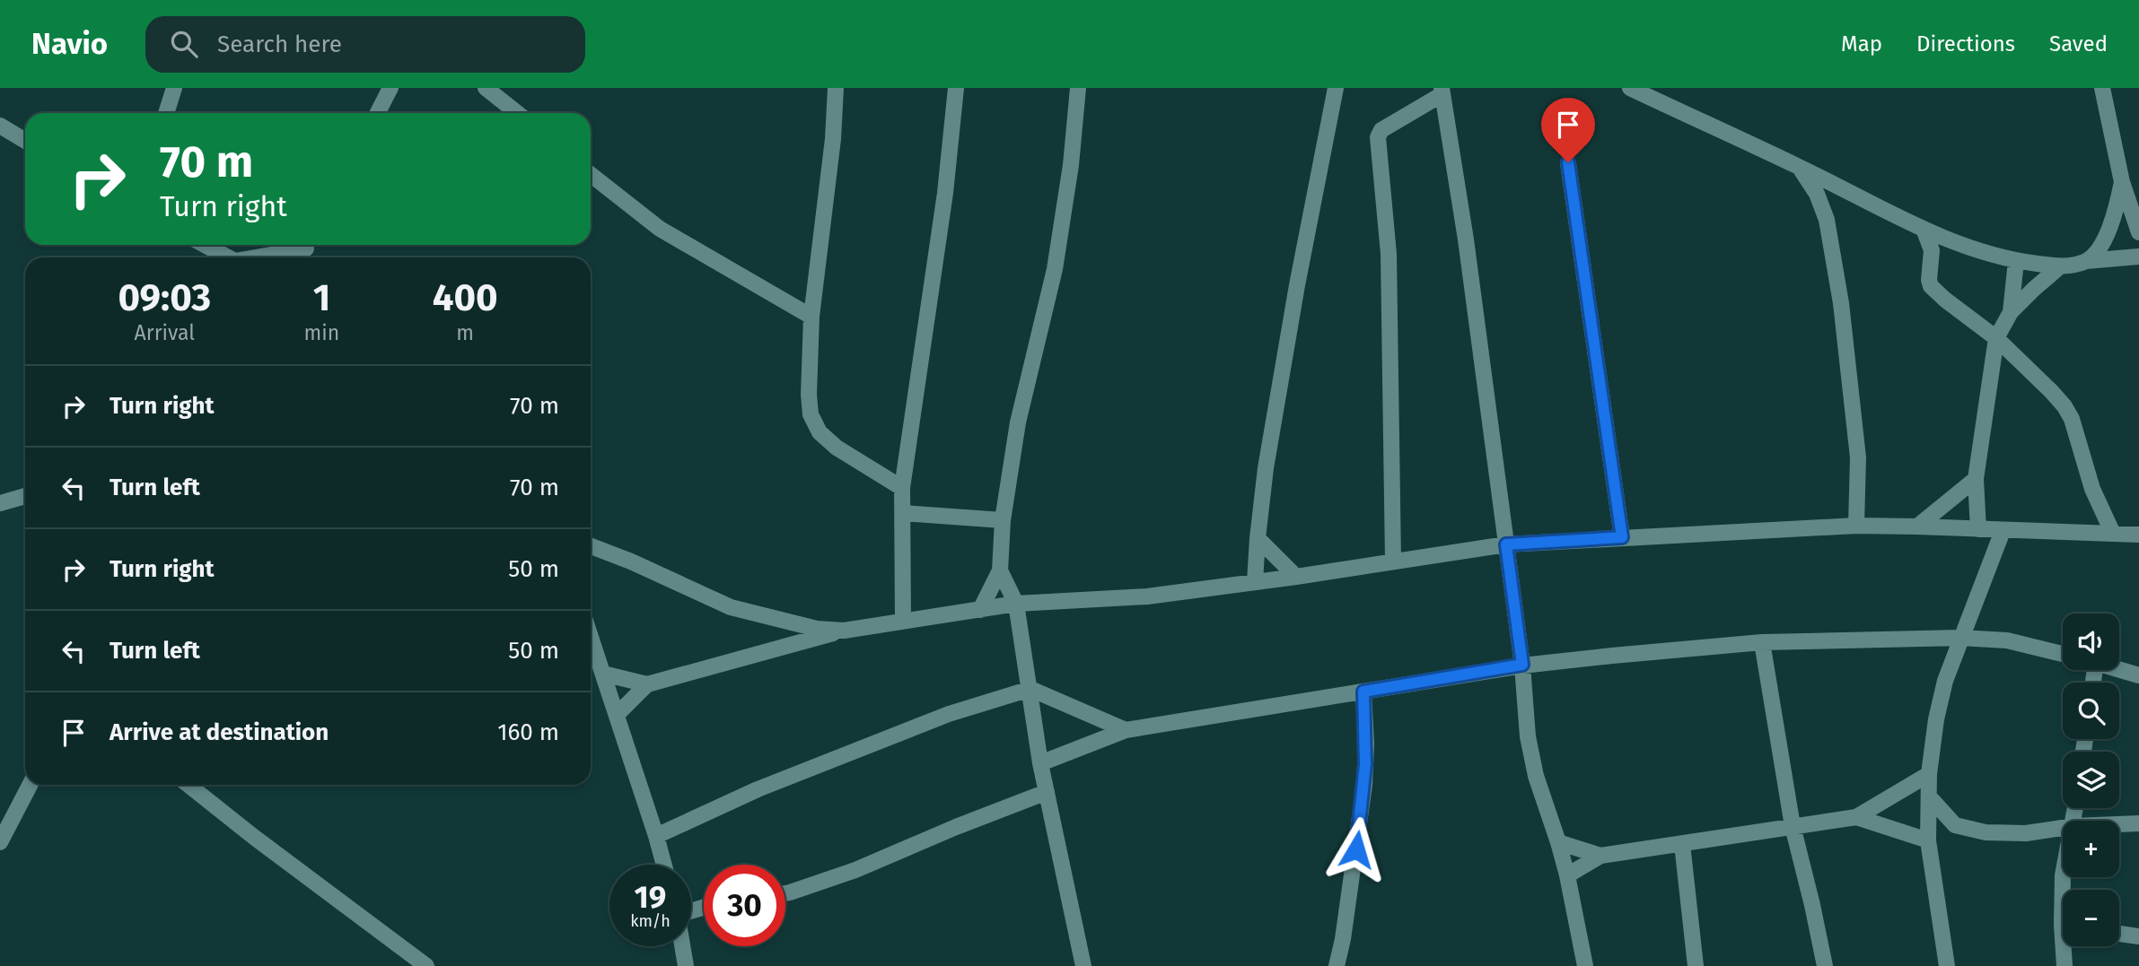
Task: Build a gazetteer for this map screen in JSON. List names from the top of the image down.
{
  "page": {
    "header": "Navio",
    "search": "Search here",
    "nav": ["Map", "Directions", "Saved"],
    "turn": ["70 m", "Turn right"],
    "eta": [
      "09:03",
      "Arrival",
      "1",
      "min",
      "400",
      "m"
    ],
    "list": [
      {
        "name": "Turn right",
        "value": "70 m"
      },
      {
        "name": "Turn left",
        "value": "70 m"
      },
      {
        "name": "Turn right",
        "value": "50 m"
      },
      {
        "name": "Turn left",
        "value": "50 m"
      },
      {
        "name": "Arrive at destination",
        "value": "160 m"
      }
    ],
    "map_buttons": ["+", "−"],
    "speed": "19 km/h",
    "limit": "30"
  }
}
